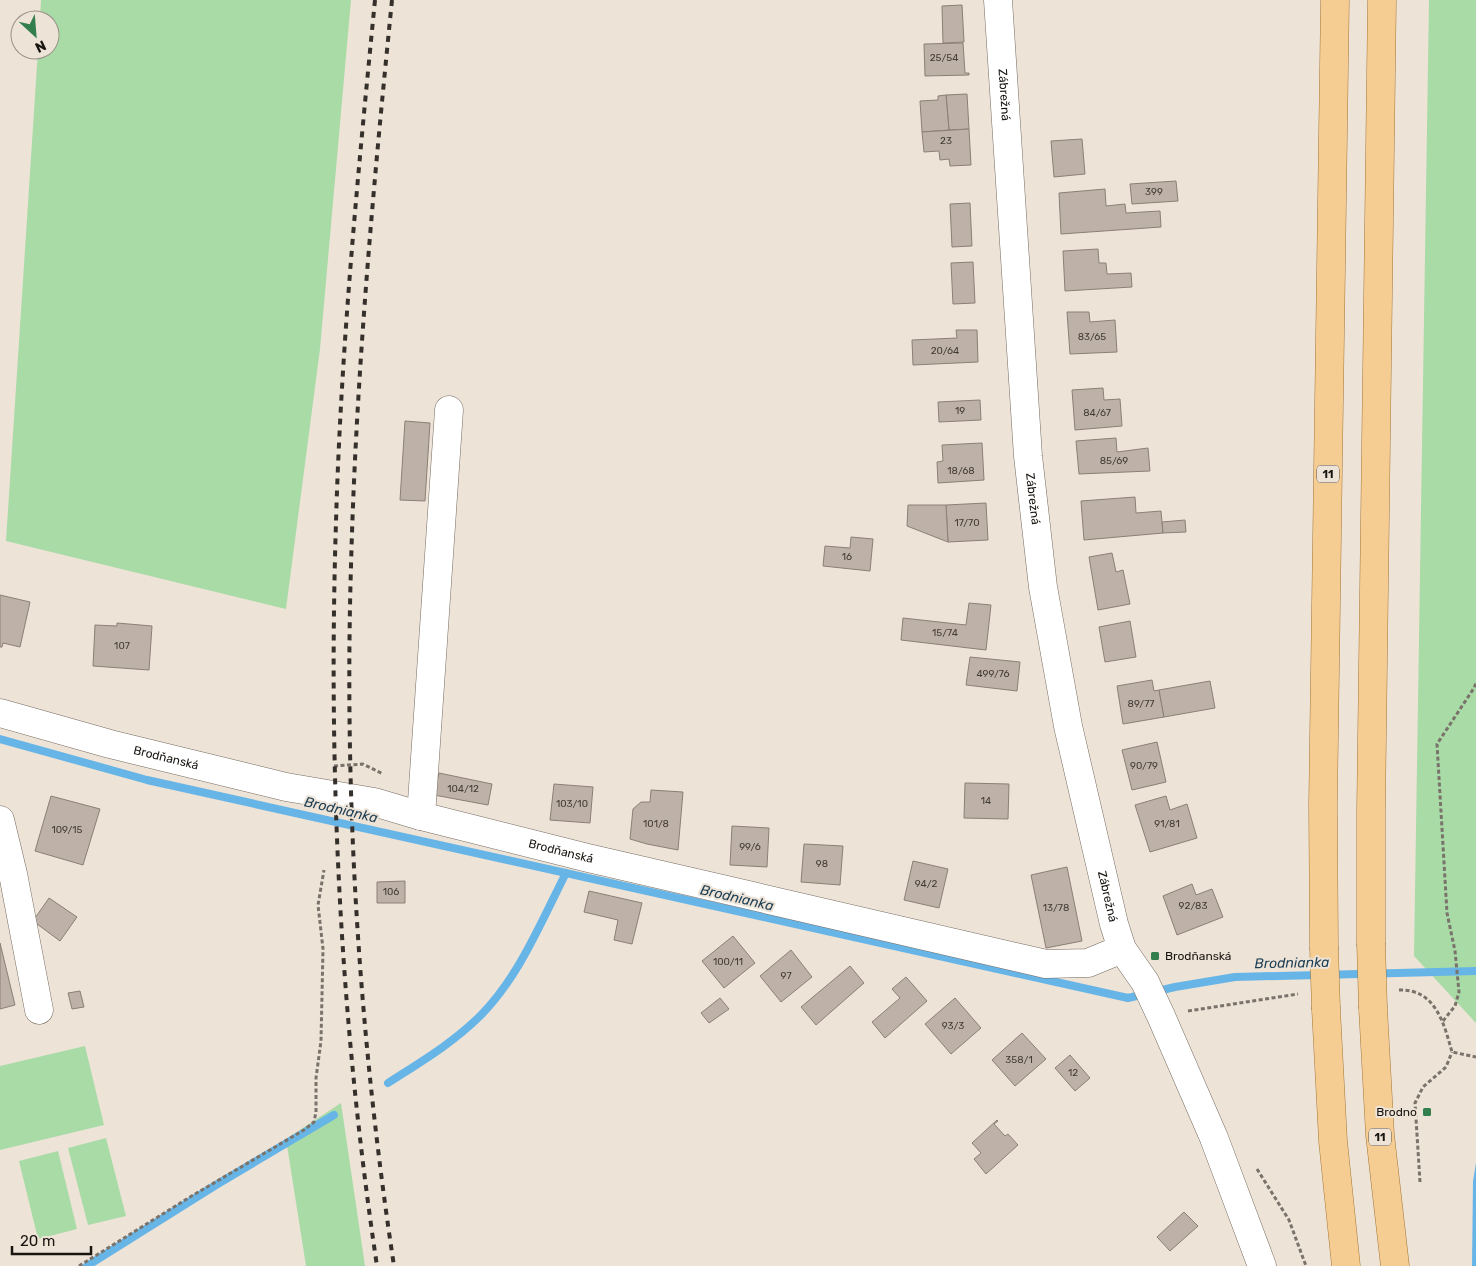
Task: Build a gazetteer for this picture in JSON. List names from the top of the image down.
{
  "streets": {
    "main road": ["11"],
    "street": ["Zábrežná", "Brodňanská"]
  },
  "crossings": [
    ["Zábrežná", "Brodňanská"]
  ],
  "water": ["Brodnianka"],
  "places": {
    "transit": ["Brodňanská", "Brodno"]
  },
  "house_numbers": [
    "25/54",
    "23",
    "399",
    "83/65",
    "20/64",
    "19",
    "84/67",
    "85/69",
    "18/68",
    "17/70",
    "16",
    "15/74",
    "107",
    "499/76",
    "89/77",
    "90/79",
    "104/12",
    "14",
    "103/10",
    "101/8",
    "91/81",
    "109/15",
    "99/6",
    "98",
    "94/2",
    "106",
    "92/83",
    "13/78",
    "100/11",
    "97",
    "93/3",
    "358/1",
    "12"
  ],
  "scale_bar": "20 m",
  "north": "bottom right"
}
